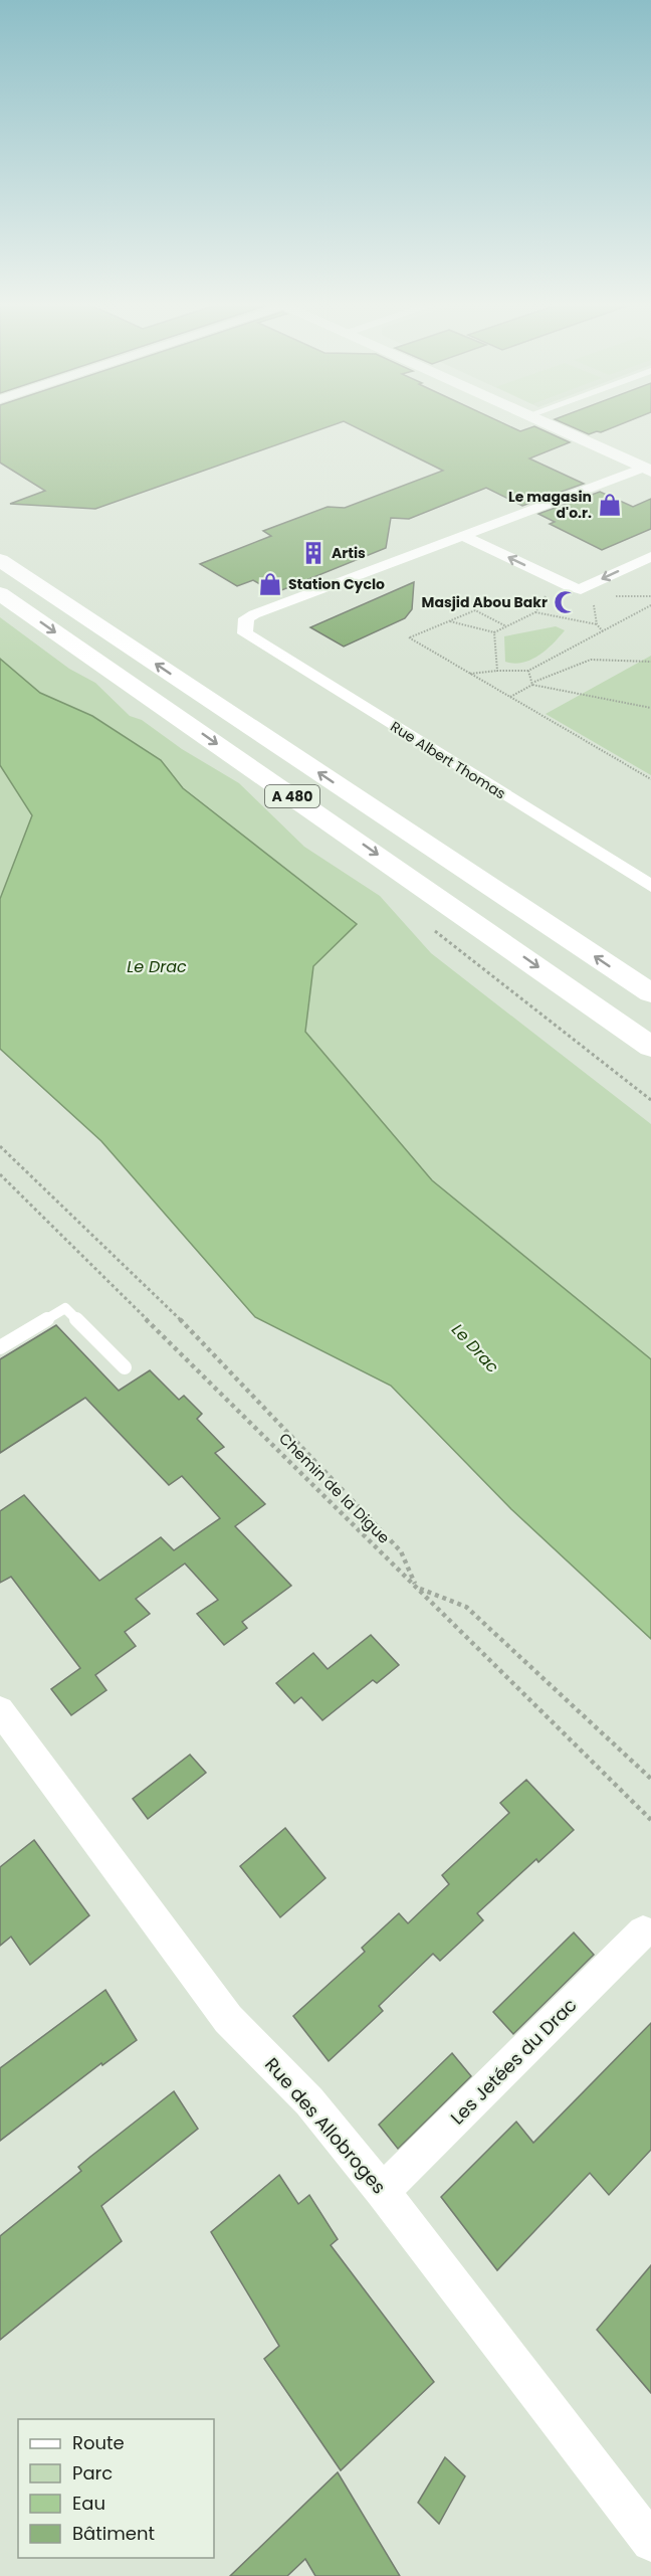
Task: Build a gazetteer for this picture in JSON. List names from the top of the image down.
{
  "streets": {
    "highway": ["A 480"],
    "street": ["Rue Albert Thomas", "Les Jetées du Drac", "Rue des Allobroges"],
    "path": ["Chemin de la Digue"]
  },
  "crossings": [
    ["Les Jetées du Drac", "Rue des Allobroges"]
  ],
  "water": ["Le Drac"],
  "places": {
    "shop": ["Le magasin d'o.r.", "Station Cyclo"],
    "building": ["Artis"],
    "mosque": ["Masjid Abou Bakr"]
  },
  "legend": [
    "Route",
    "Parc",
    "Eau",
    "Bâtiment"
  ]
}
